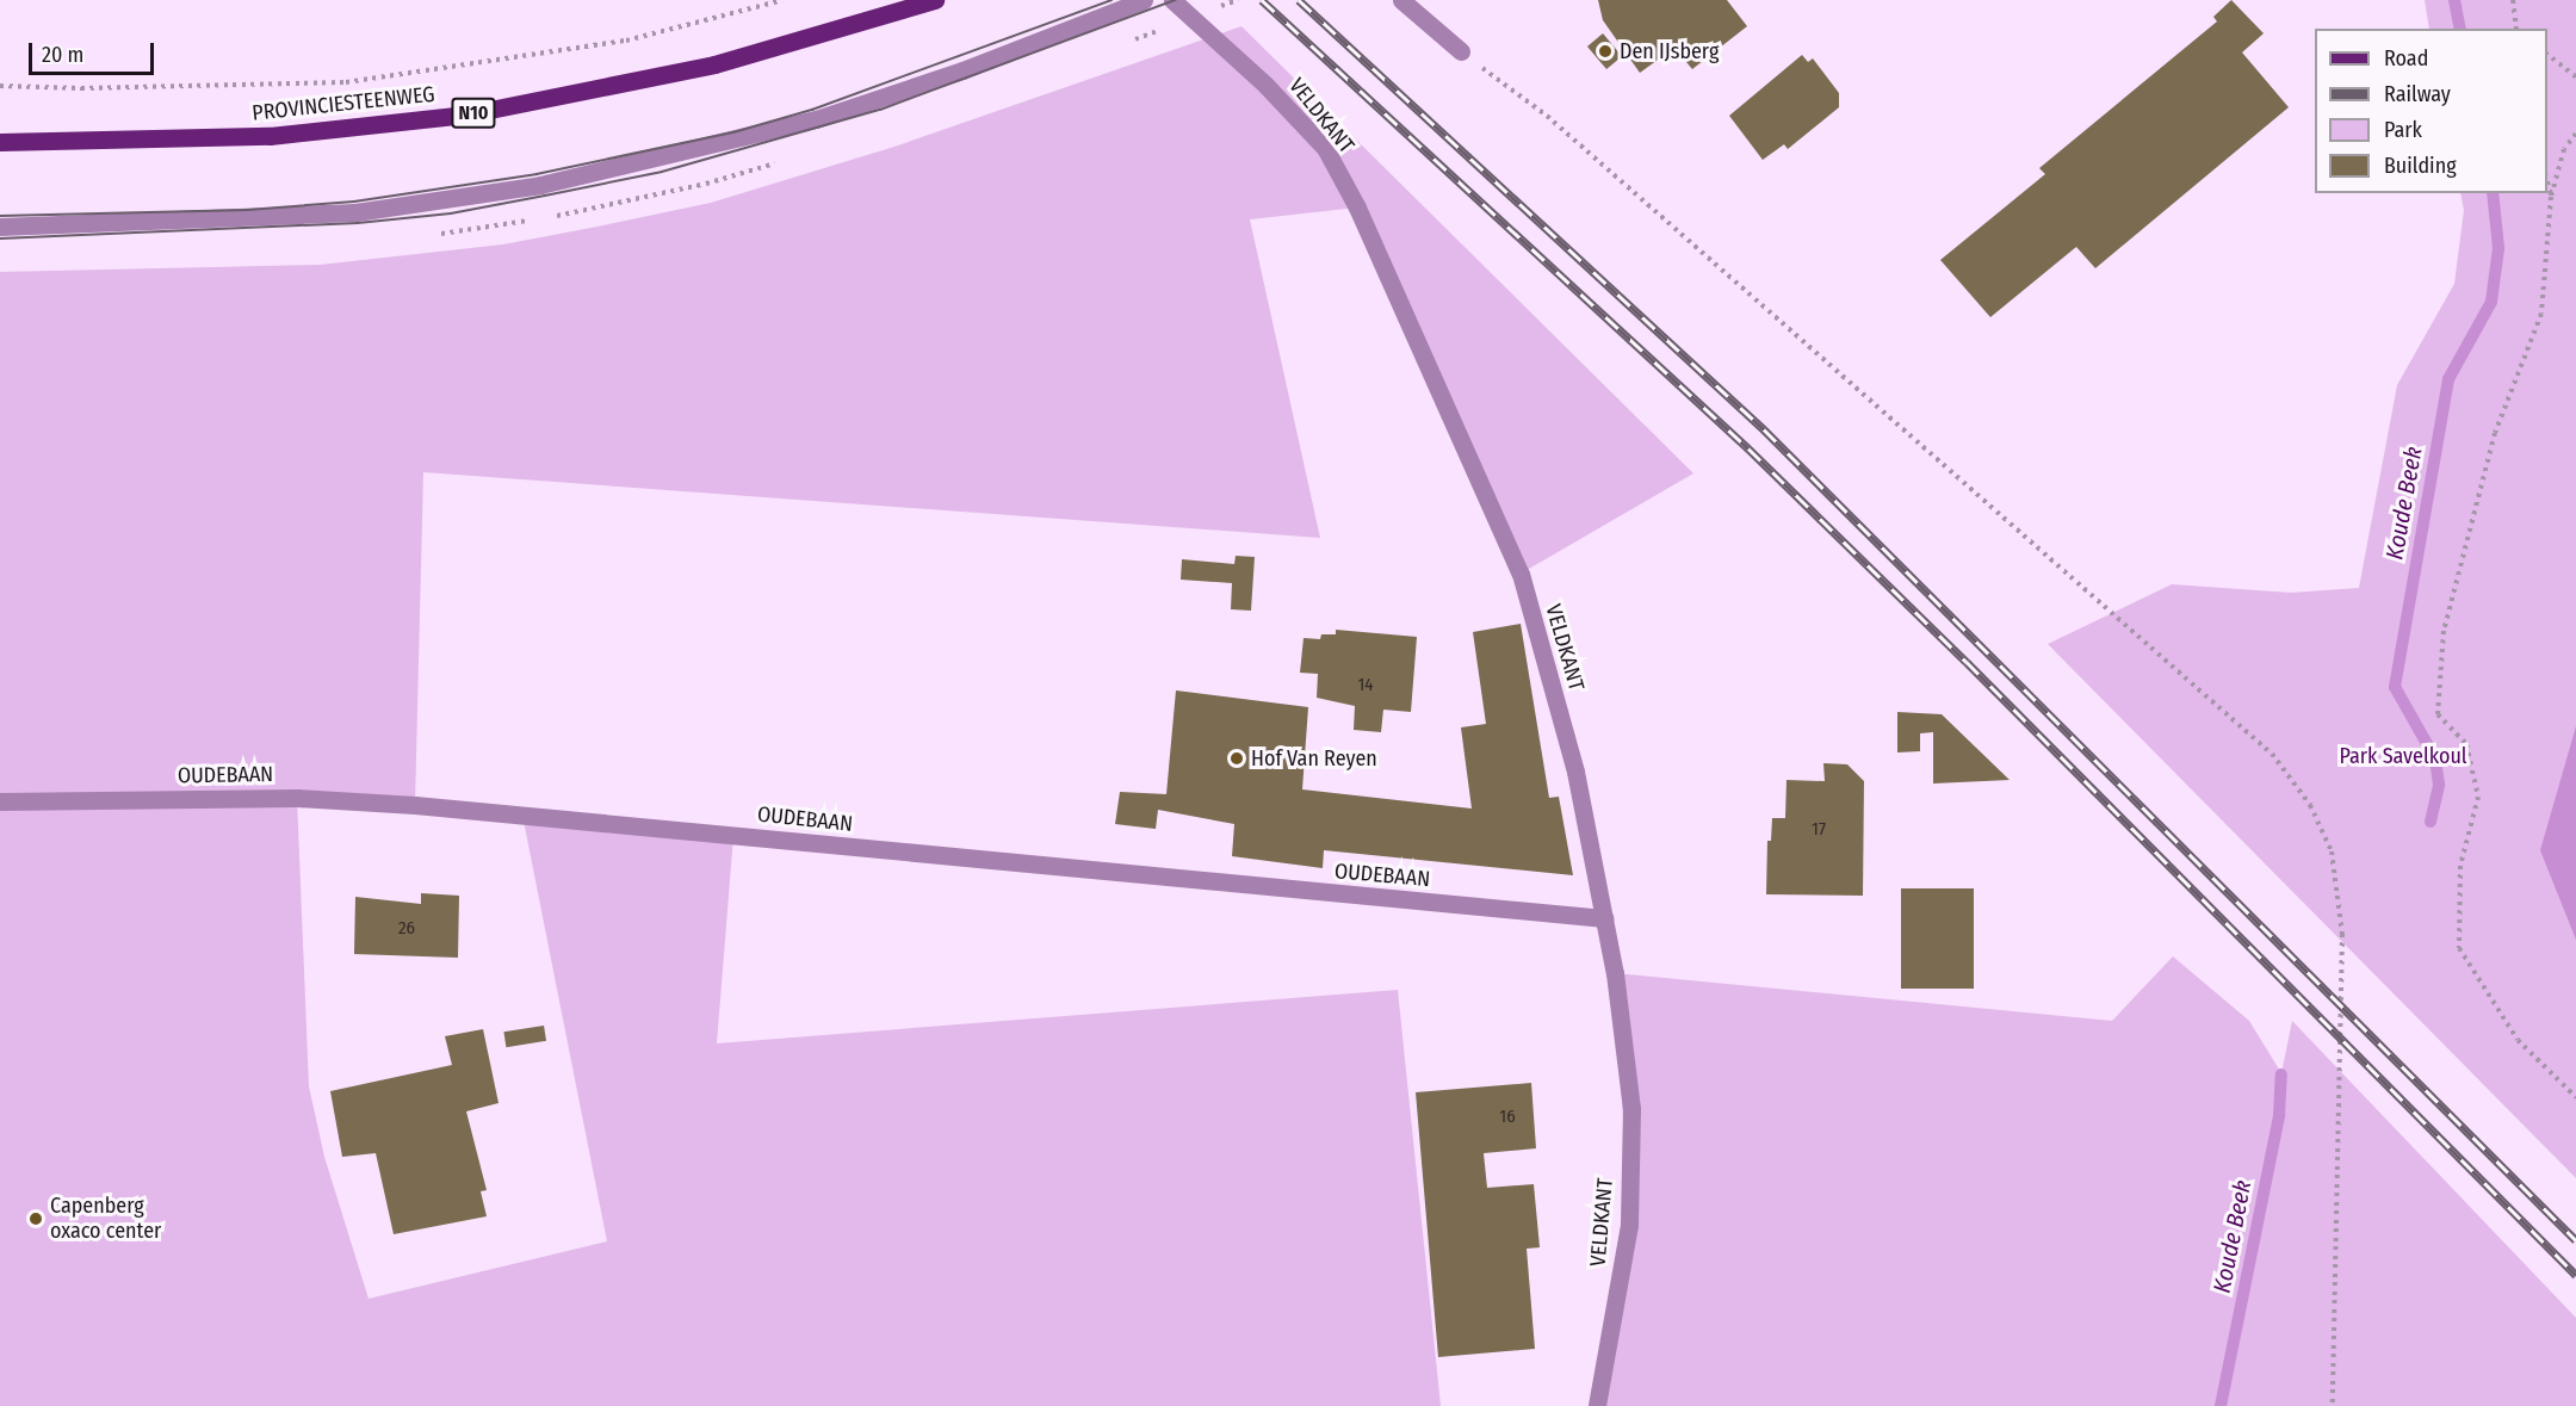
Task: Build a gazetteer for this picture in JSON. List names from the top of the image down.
{
  "streets": {
    "main road": ["PROVINCIESTEENWEG", "N10"],
    "street": ["VELDKANT", "OUDEBAAN"]
  },
  "crossings": [
    ["VELDKANT", "OUDEBAAN"]
  ],
  "water": ["Koude Beek"],
  "parks": ["Park Savelkoul"],
  "places": ["Den IJsberg", "Hof Van Reyen", "Capenberg oxaco center"],
  "house_numbers": [
    "14",
    "17",
    "26",
    "16"
  ],
  "legend": [
    "Road",
    "Railway",
    "Park",
    "Building"
  ],
  "scale_bar": "20 m"
}
